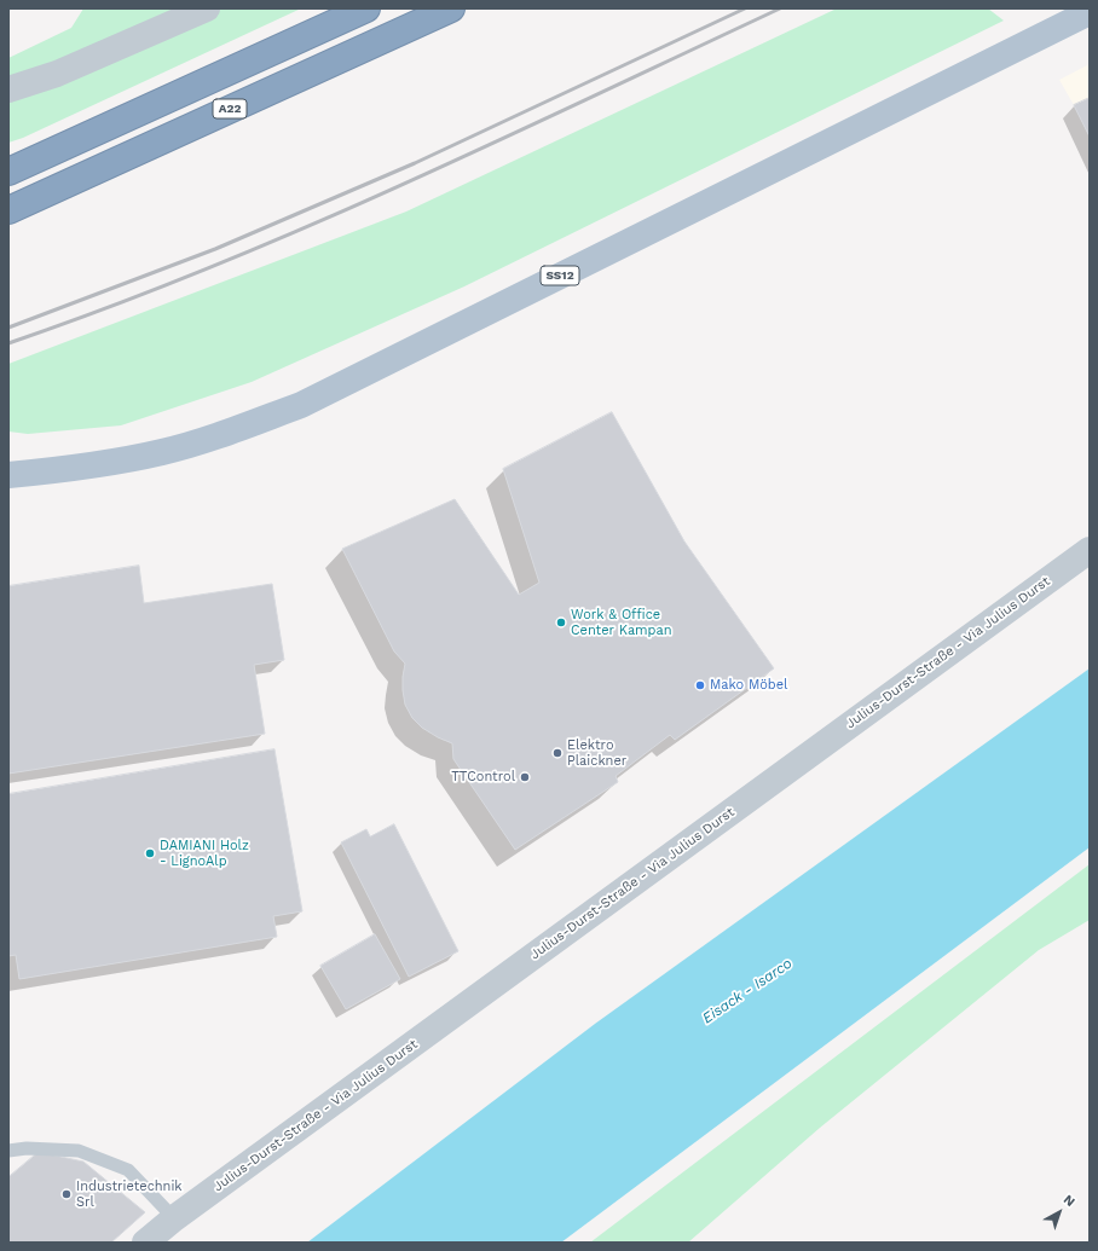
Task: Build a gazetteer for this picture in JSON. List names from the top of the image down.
{
  "streets": {
    "highway": ["A22"],
    "main road": ["SS12"],
    "street": ["Julius-Durst-Straße - Via Julius Durst"]
  },
  "water": ["Eisack - Isarco"],
  "places": [
    "Work & Office Center Kampan",
    "Mako Möbel",
    "Elektro Plaickner",
    "TTControl",
    "DAMIANI Holz - LignoAlp",
    "Industrietechnik Srl"
  ],
  "north": "top right"
}
